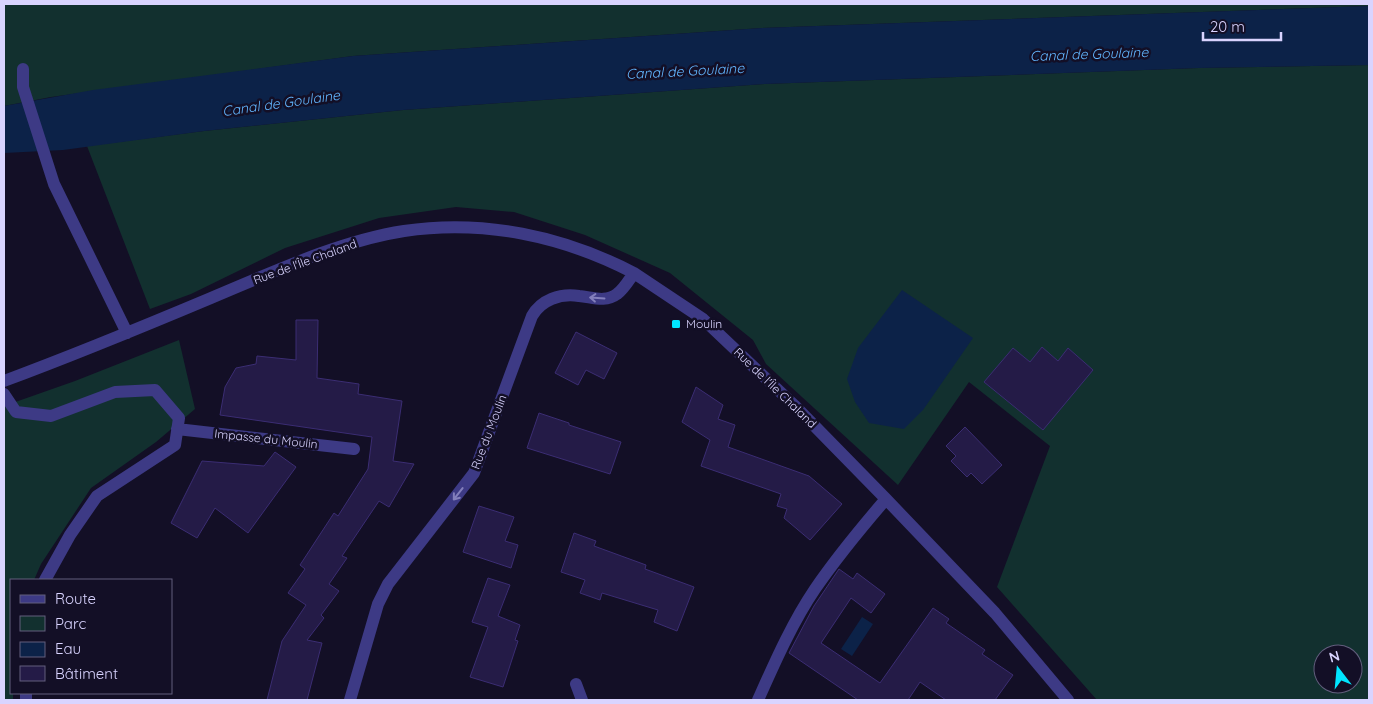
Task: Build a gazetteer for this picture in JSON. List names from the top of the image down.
{
  "streets": {
    "street": ["Rue de l'Île Chaland", "Rue du Moulin", "Impasse du Moulin"]
  },
  "crossings": [
    ["Rue de l'Île Chaland", "Rue du Moulin"]
  ],
  "one_way": ["Rue du Moulin"],
  "water": ["Canal de Goulaine"],
  "places": {
    "transit": ["Moulin"]
  },
  "legend": [
    "Route",
    "Parc",
    "Eau",
    "Bâtiment"
  ],
  "scale_bar": "20 m",
  "north": "top"
}
